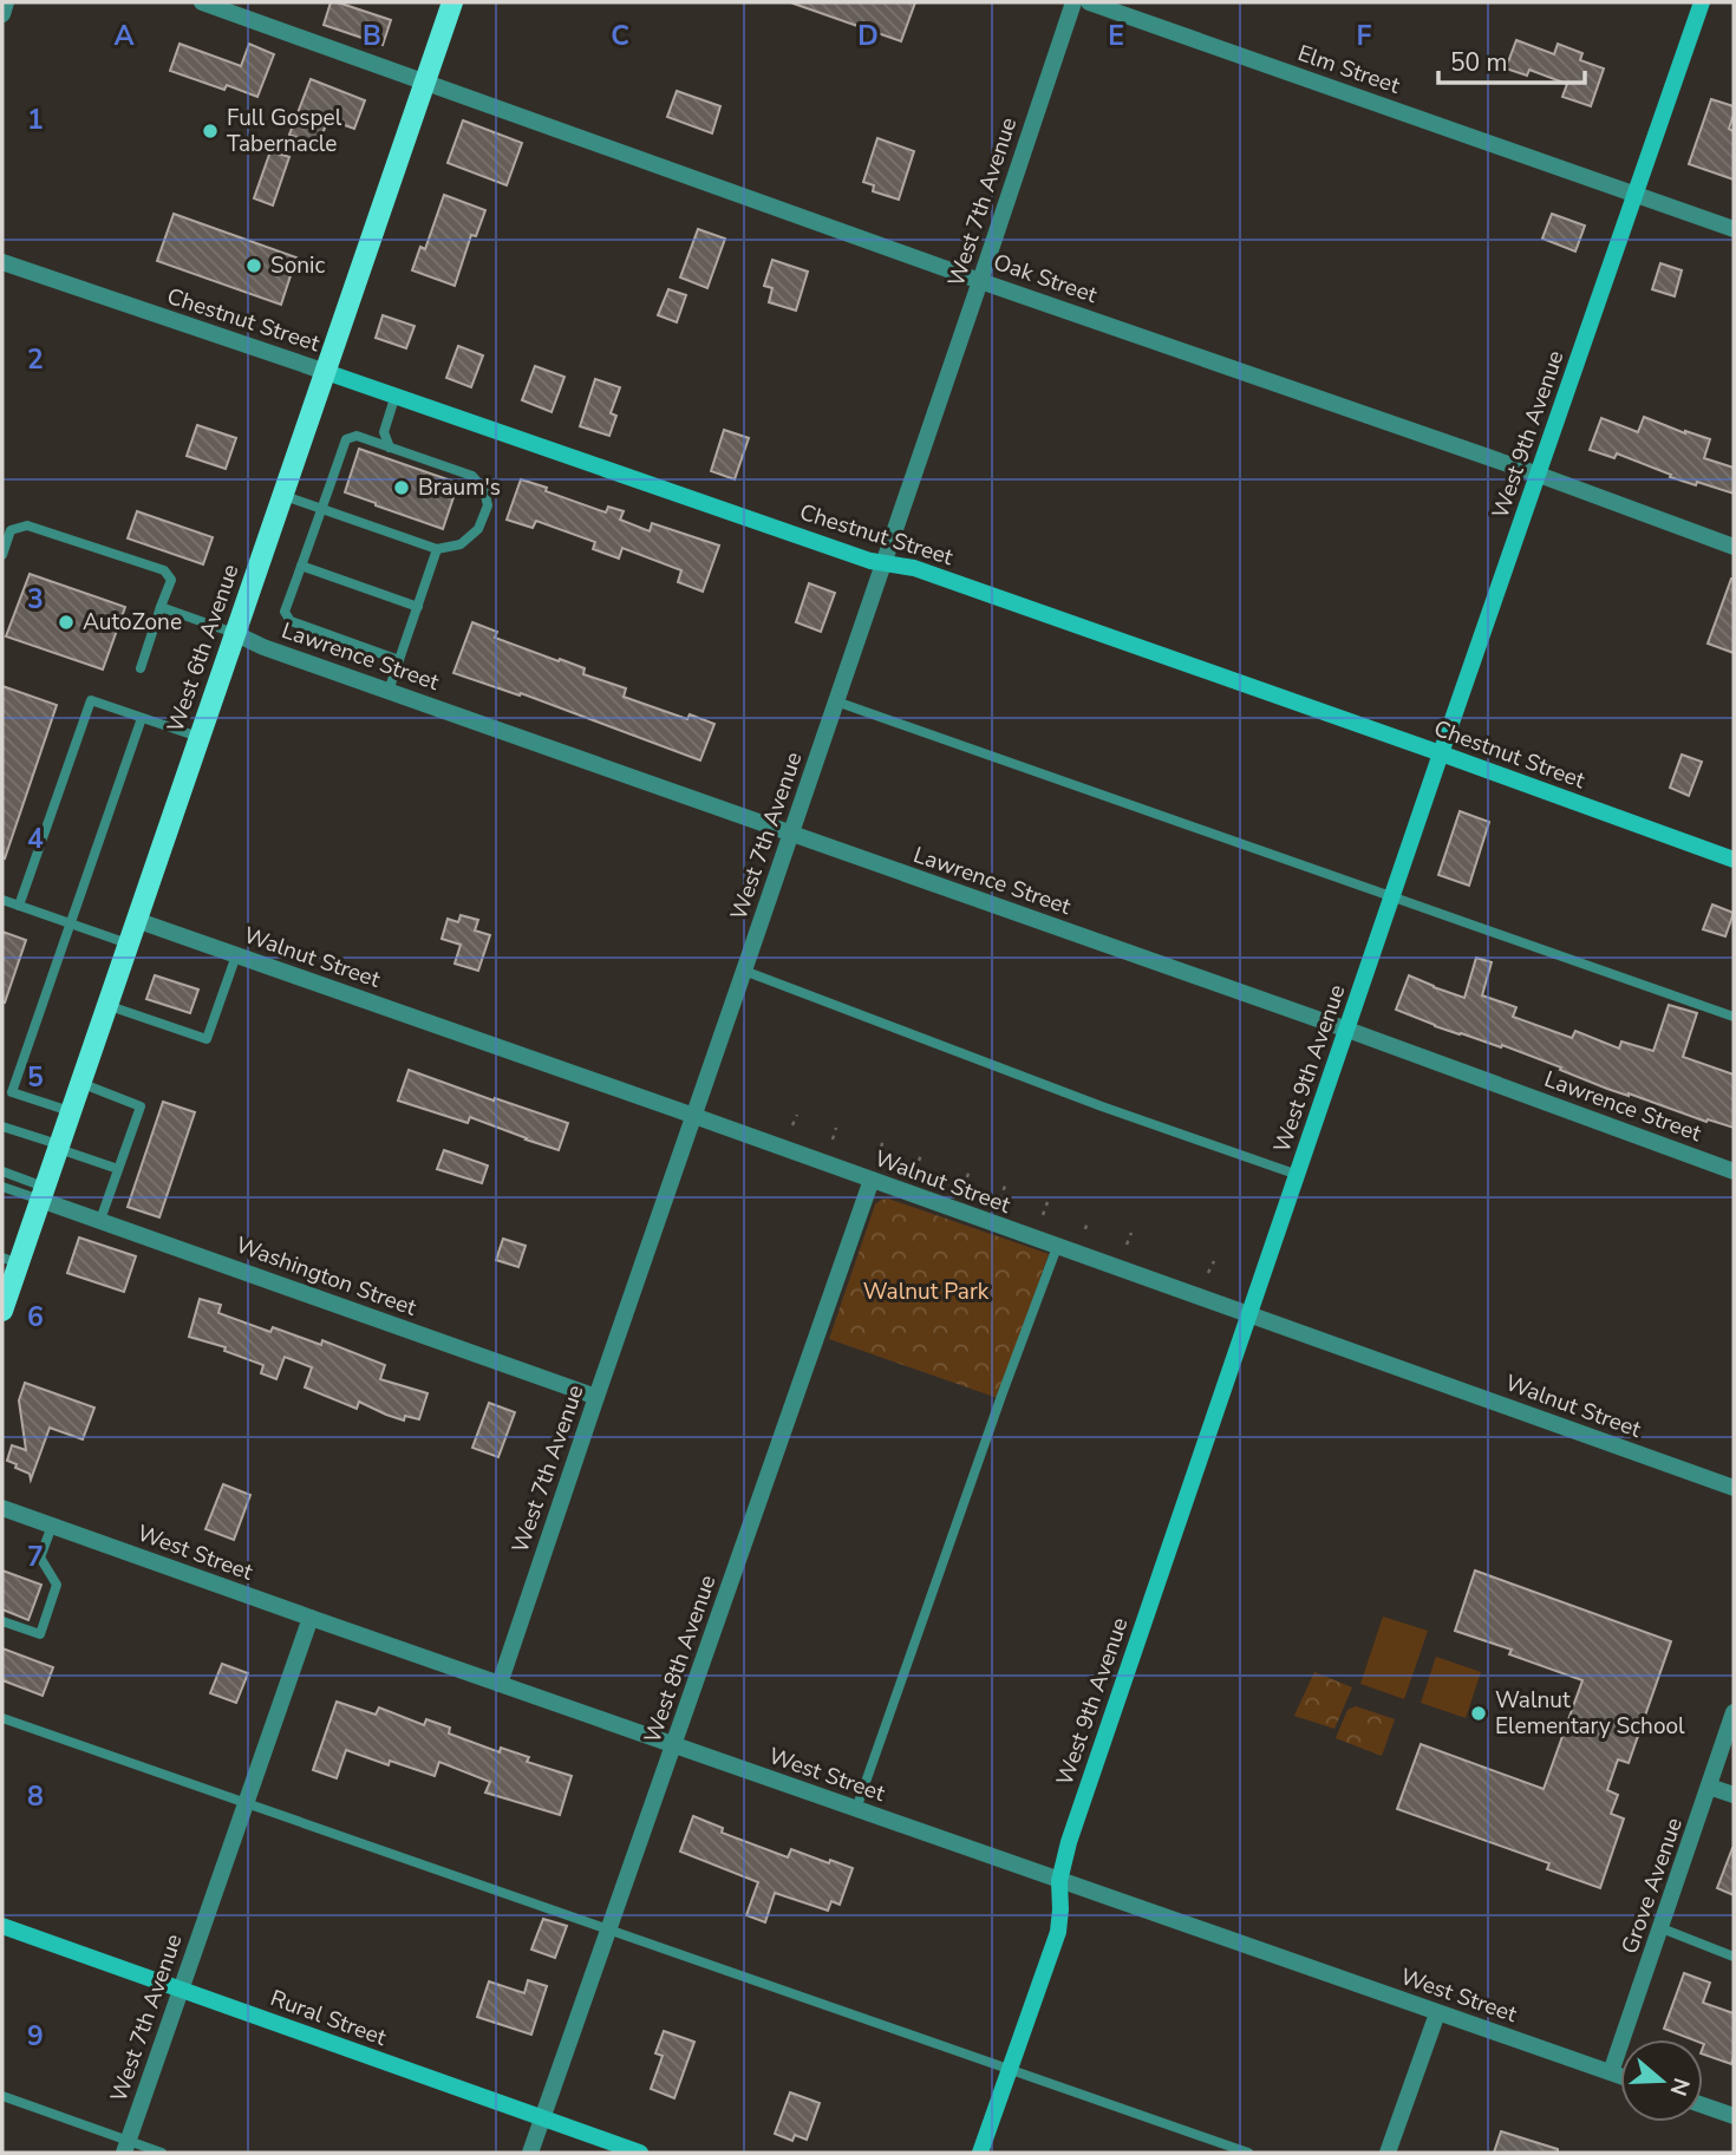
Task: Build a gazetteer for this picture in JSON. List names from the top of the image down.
{
  "streets": {
    "main road": ["West 6th Avenue"],
    "street": [
      "Elm Street",
      "West 7th Avenue",
      "Oak Street",
      "Chestnut Street",
      "West 9th Avenue",
      "Lawrence Street",
      "Walnut Street",
      "Washington Street",
      "West Street",
      "West 8th Avenue",
      "Grove Avenue",
      "Rural Street"
    ]
  },
  "crossings": [
    ["Elm Street", "West 9th Avenue"],
    ["West 7th Avenue", "Oak Street"],
    ["West 7th Avenue", "Chestnut Street"],
    ["West 7th Avenue", "Lawrence Street"],
    ["West 7th Avenue", "Walnut Street"],
    ["West 7th Avenue", "Washington Street"],
    ["West 7th Avenue", "West Street"],
    ["West 7th Avenue", "Rural Street"],
    ["Oak Street", "West 9th Avenue"],
    ["Oak Street", "West 6th Avenue"],
    ["Chestnut Street", "West 9th Avenue"],
    ["Chestnut Street", "West 6th Avenue"],
    ["West 9th Avenue", "Lawrence Street"],
    ["West 9th Avenue", "Walnut Street"],
    ["West 9th Avenue", "West Street"],
    ["West 6th Avenue", "Lawrence Street"],
    ["West 6th Avenue", "Walnut Street"],
    ["West 6th Avenue", "Washington Street"],
    ["Walnut Street", "West 8th Avenue"],
    ["West Street", "West 8th Avenue"],
    ["West Street", "Grove Avenue"],
    ["West 8th Avenue", "Rural Street"]
  ],
  "parks": ["Walnut Park"],
  "places": [
    "Full Gospel Tabernacle",
    "Sonic",
    "Braum's",
    "AutoZone",
    "Walnut Elementary School"
  ],
  "scale_bar": "50 m",
  "north": "right",
  "grid": {
    "columns": [
      "A",
      "B",
      "C",
      "D",
      "E",
      "F"
    ],
    "rows": [
      "1",
      "2",
      "3",
      "4",
      "5",
      "6",
      "7",
      "8",
      "9"
    ]
  }
}
